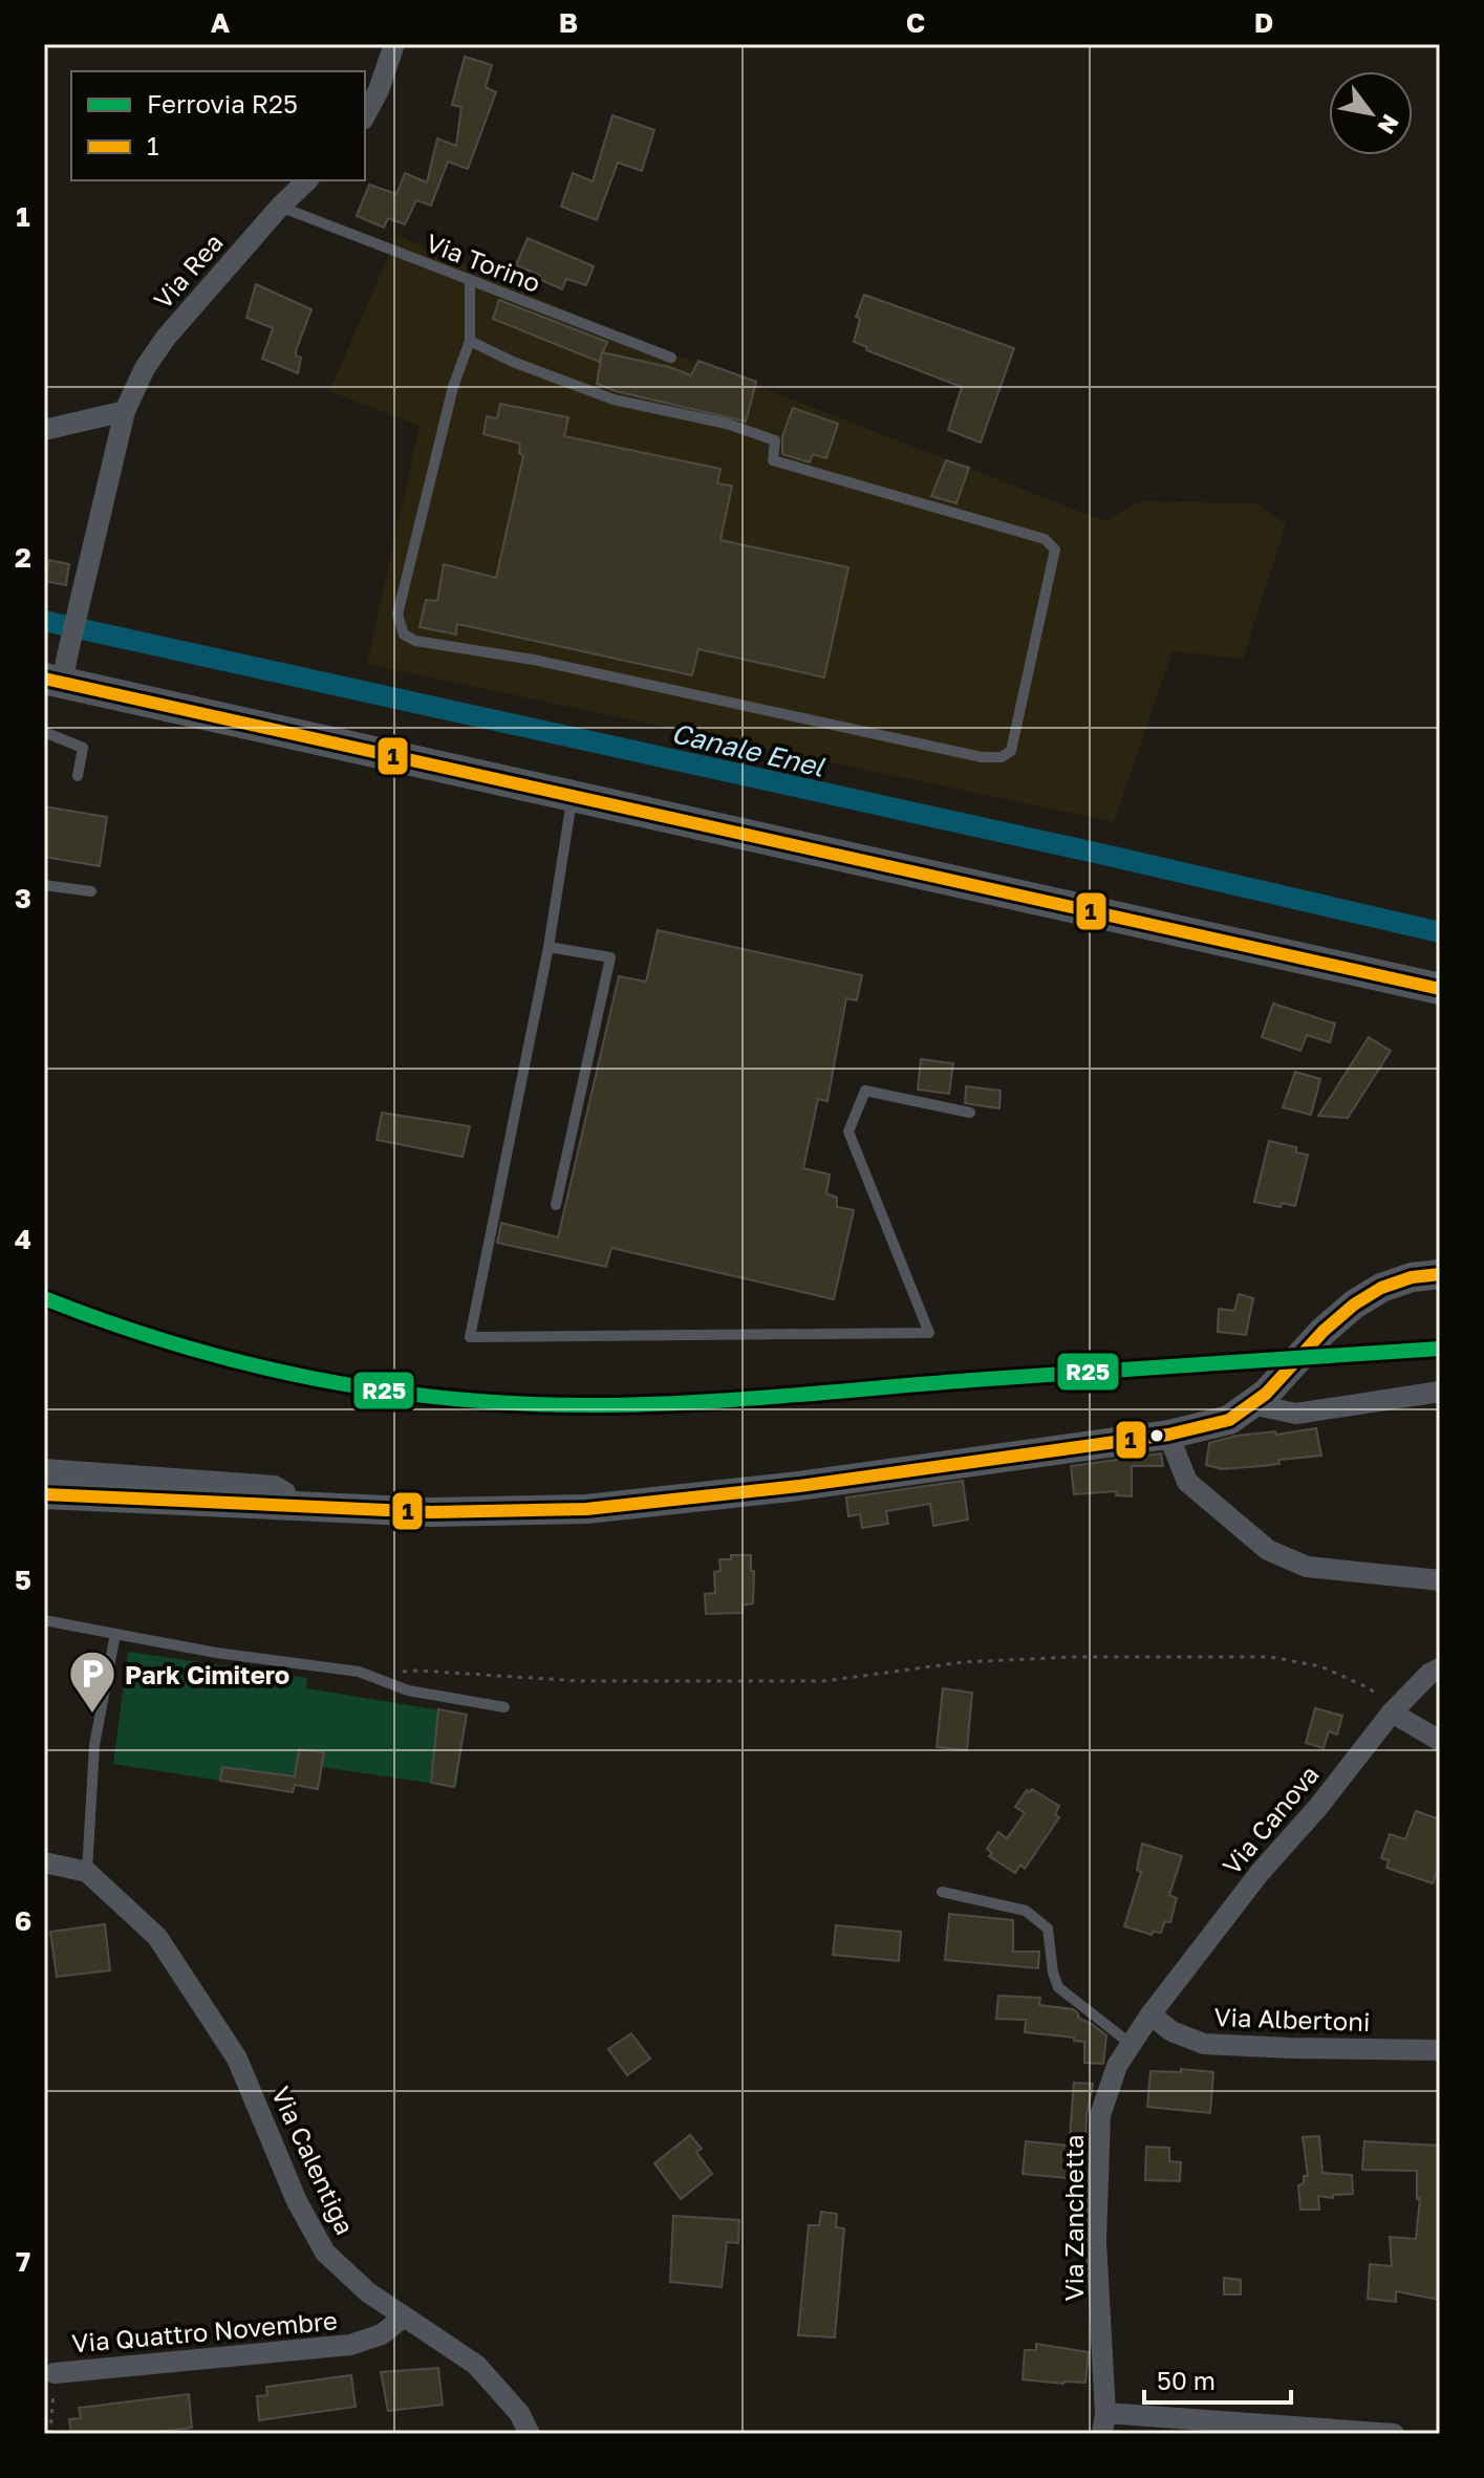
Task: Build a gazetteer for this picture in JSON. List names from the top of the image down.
{
  "streets": {
    "street": [
      "Via Rea",
      "Via Canova",
      "Via Albertoni",
      "Via Calentiga",
      "Via Zanchetta",
      "Via Quattro Novembre"
    ],
    "lane": ["Via Torino"]
  },
  "crossings": [
    ["Via Torino", "Via Rea"],
    ["Via Canova", "Via Albertoni"],
    ["Via Canova", "Via Zanchetta"],
    ["Via Albertoni", "Via Zanchetta"],
    ["Via Calentiga", "Via Quattro Novembre"]
  ],
  "water": ["Canale Enel"],
  "places": {
    "parking": ["Park Cimitero"]
  },
  "lines": ["transit line 1", "rail line R25"],
  "legend": ["Ferrovia R25", "1"],
  "scale_bar": "50 m",
  "north": "bottom right",
  "grid": {
    "columns": [
      "A",
      "B",
      "C",
      "D"
    ],
    "rows": [
      "1",
      "2",
      "3",
      "4",
      "5",
      "6",
      "7"
    ]
  }
}
